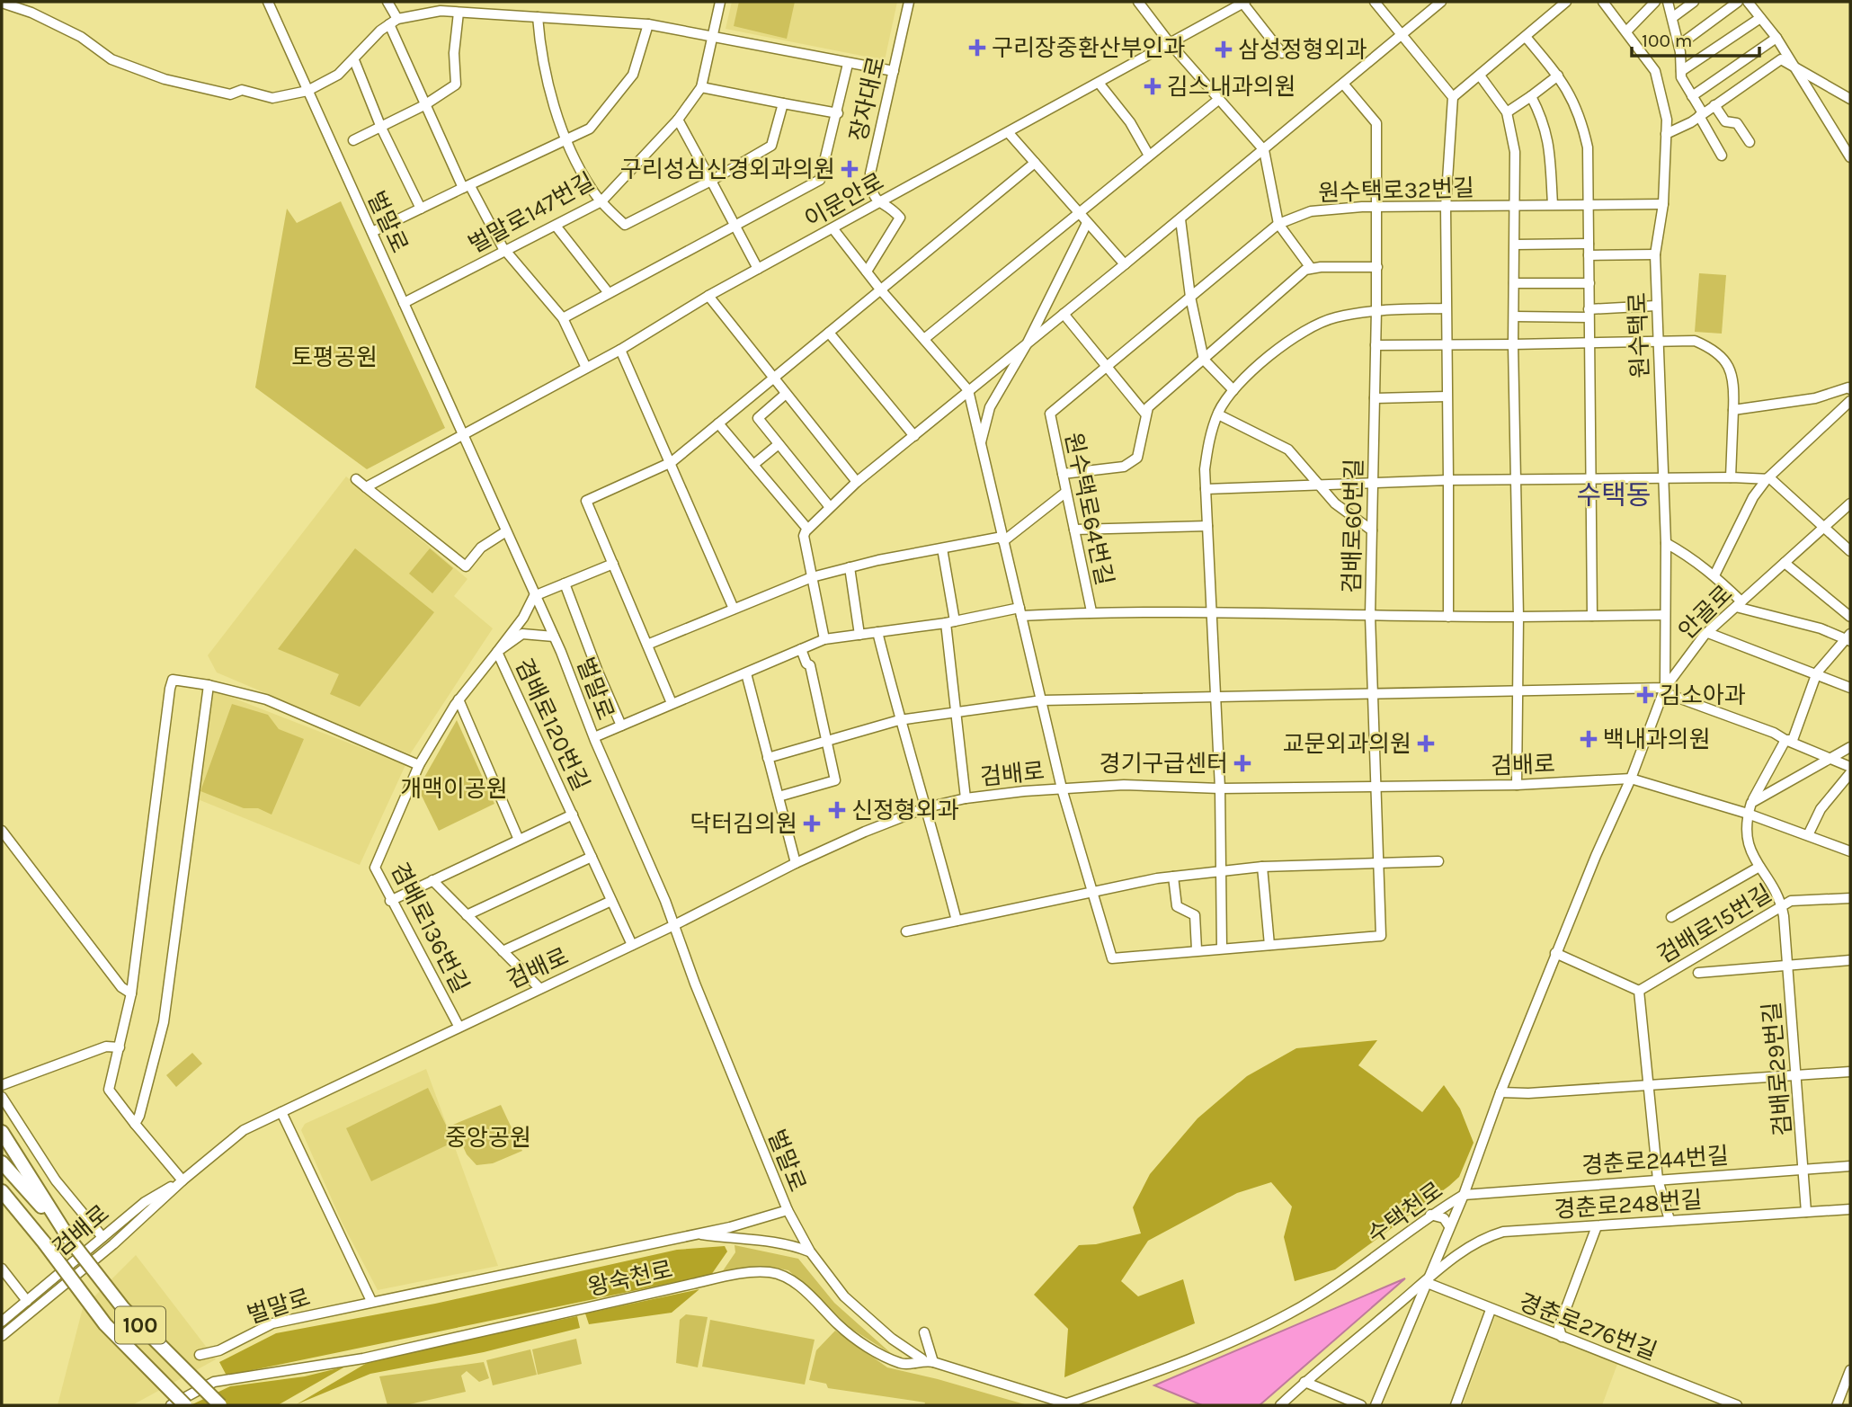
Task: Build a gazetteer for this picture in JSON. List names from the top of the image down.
{
  "streets": {
    "highway": ["100"],
    "street": [
      "장자대로",
      "원수택로32번길",
      "이문안로",
      "벌말로147번길",
      "벌말로",
      "원수택로",
      "원수택로64번길",
      "검배로60번길",
      "안골로",
      "겸배로120번길",
      "검배로",
      "검배로15번길",
      "겸배로136번길",
      "검배로29번길",
      "경춘로244번길",
      "경춘로248번길",
      "수택천로",
      "왕숙천로",
      "경춘로276번길"
    ]
  },
  "crossings": [
    ["장자대로", "이문안로"],
    ["원수택로32번길", "원수택로"],
    ["원수택로32번길", "원수택로64번길"],
    ["원수택로32번길", "검배로60번길"],
    ["이문안로", "벌말로"],
    ["벌말로147번길", "벌말로"],
    ["벌말로", "검배로"],
    ["벌말로", "왕숙천로"],
    ["원수택로", "안골로"],
    ["검배로60번길", "검배로"],
    ["안골로", "검배로"],
    ["안골로", "수택천로"],
    ["겸배로120번길", "검배로"],
    ["겸배로120번길", "겸배로136번길"],
    ["검배로", "겸배로136번길"],
    ["검배로", "검배로29번길"],
    ["검배로", "수택천로"],
    ["검배로15번길", "검배로29번길"],
    ["검배로29번길", "경춘로244번길"],
    ["검배로29번길", "경춘로248번길"],
    ["경춘로244번길", "수택천로"],
    ["경춘로248번길", "경춘로276번길"],
    ["수택천로", "왕숙천로"]
  ],
  "districts": ["수택동"],
  "parks": ["토평공원", "개맥이공원", "중앙공원"],
  "places": {
    "health": [
      "구리장중환산부인과",
      "삼성정형외과",
      "김스내과의원",
      "구리성심신경외과의원",
      "김소아과",
      "백내과의원",
      "교문외과의원",
      "경기구급센터",
      "신정형외과",
      "닥터김의원"
    ]
  },
  "scale_bar": "100 m"
}
